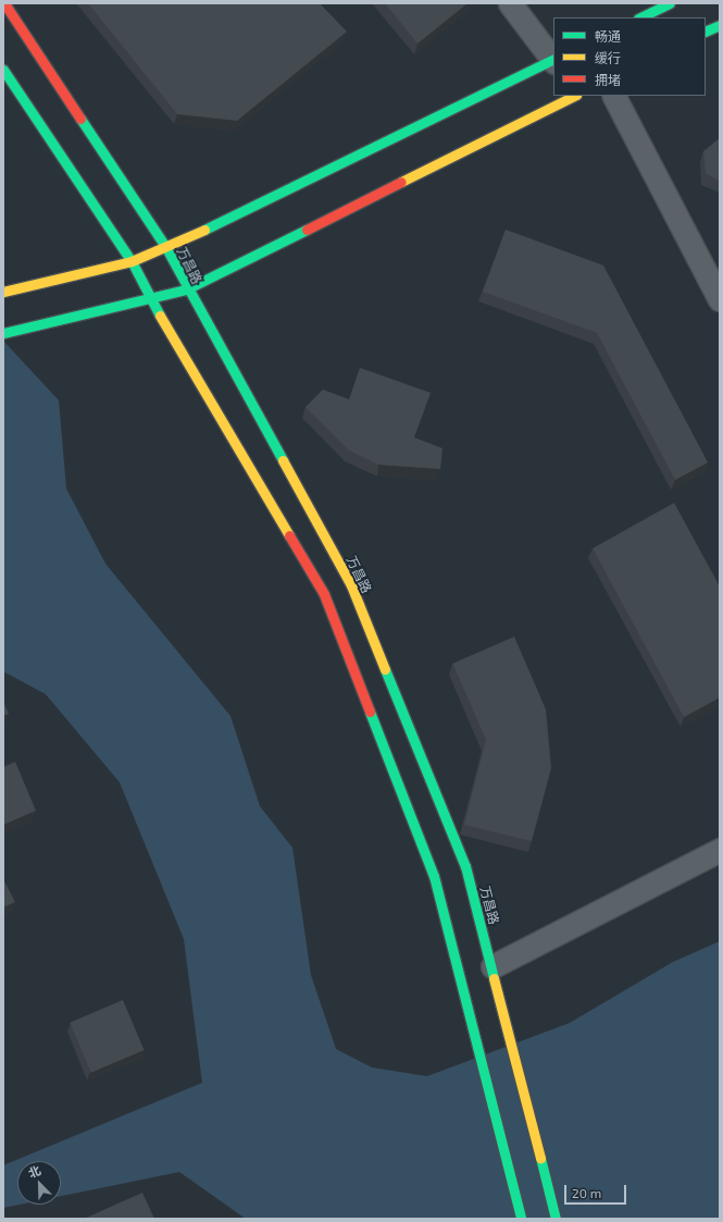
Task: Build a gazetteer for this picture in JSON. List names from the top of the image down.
{
  "streets": {
    "main road": ["万昌路"]
  },
  "legend": ["畅通", "缓行", "拥堵"],
  "scale_bar": "20 m",
  "north": "top left"
}
